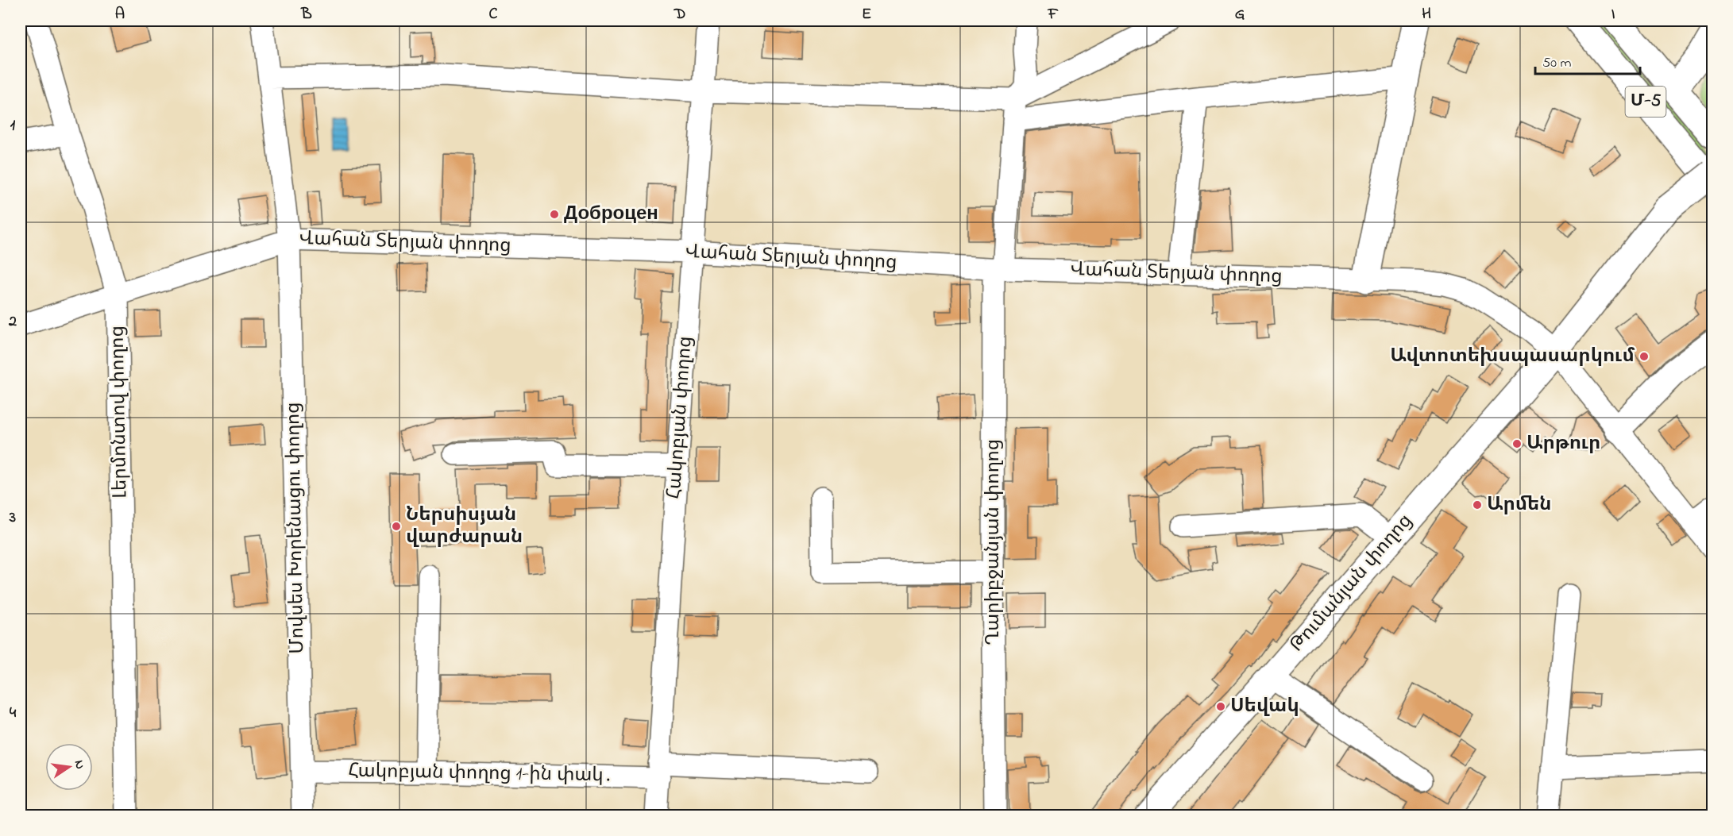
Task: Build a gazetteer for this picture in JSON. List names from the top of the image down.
{
  "streets": {
    "main road": ["Մ-5", "Թումանյան փողոց"],
    "street": [
      "Վահան Տերյան փողոց",
      "Լերմոնտով փողոց",
      "Հակոբյան փողոց",
      "Մովսես Խորենացու փողոց",
      "Ղարիբջանյան փողոց",
      "Հակոբյան փողոց 1-ին փակ․"
    ]
  },
  "crossings": [
    ["Վահան Տերյան փողոց", "Լերմոնտով փողոց"],
    ["Վահան Տերյան փողոց", "Հակոբյան փողոց"],
    ["Վահան Տերյան փողոց", "Մովսես Խորենացու փողոց"],
    ["Վահան Տերյան փողոց", "Ղարիբջանյան փողոց"],
    ["Վահան Տերյան փողոց", "Թումանյան փողոց"],
    ["Հակոբյան փողոց", "Հակոբյան փողոց 1-ին փակ․"],
    ["Մովսես Խորենացու փողոց", "Հակոբյան փողոց 1-ին փակ․"]
  ],
  "places": [
    "Доброцен",
    "Ավտոտեխսպասարկում",
    "Արթուր",
    "Արմեն",
    "Ներսիսյան վարժարան",
    "Սեվակ"
  ],
  "scale_bar": "50 m",
  "north": "right",
  "grid": {
    "columns": [
      "A",
      "B",
      "C",
      "D",
      "E",
      "F",
      "G",
      "H",
      "I"
    ],
    "rows": [
      "1",
      "2",
      "3",
      "4"
    ]
  }
}
